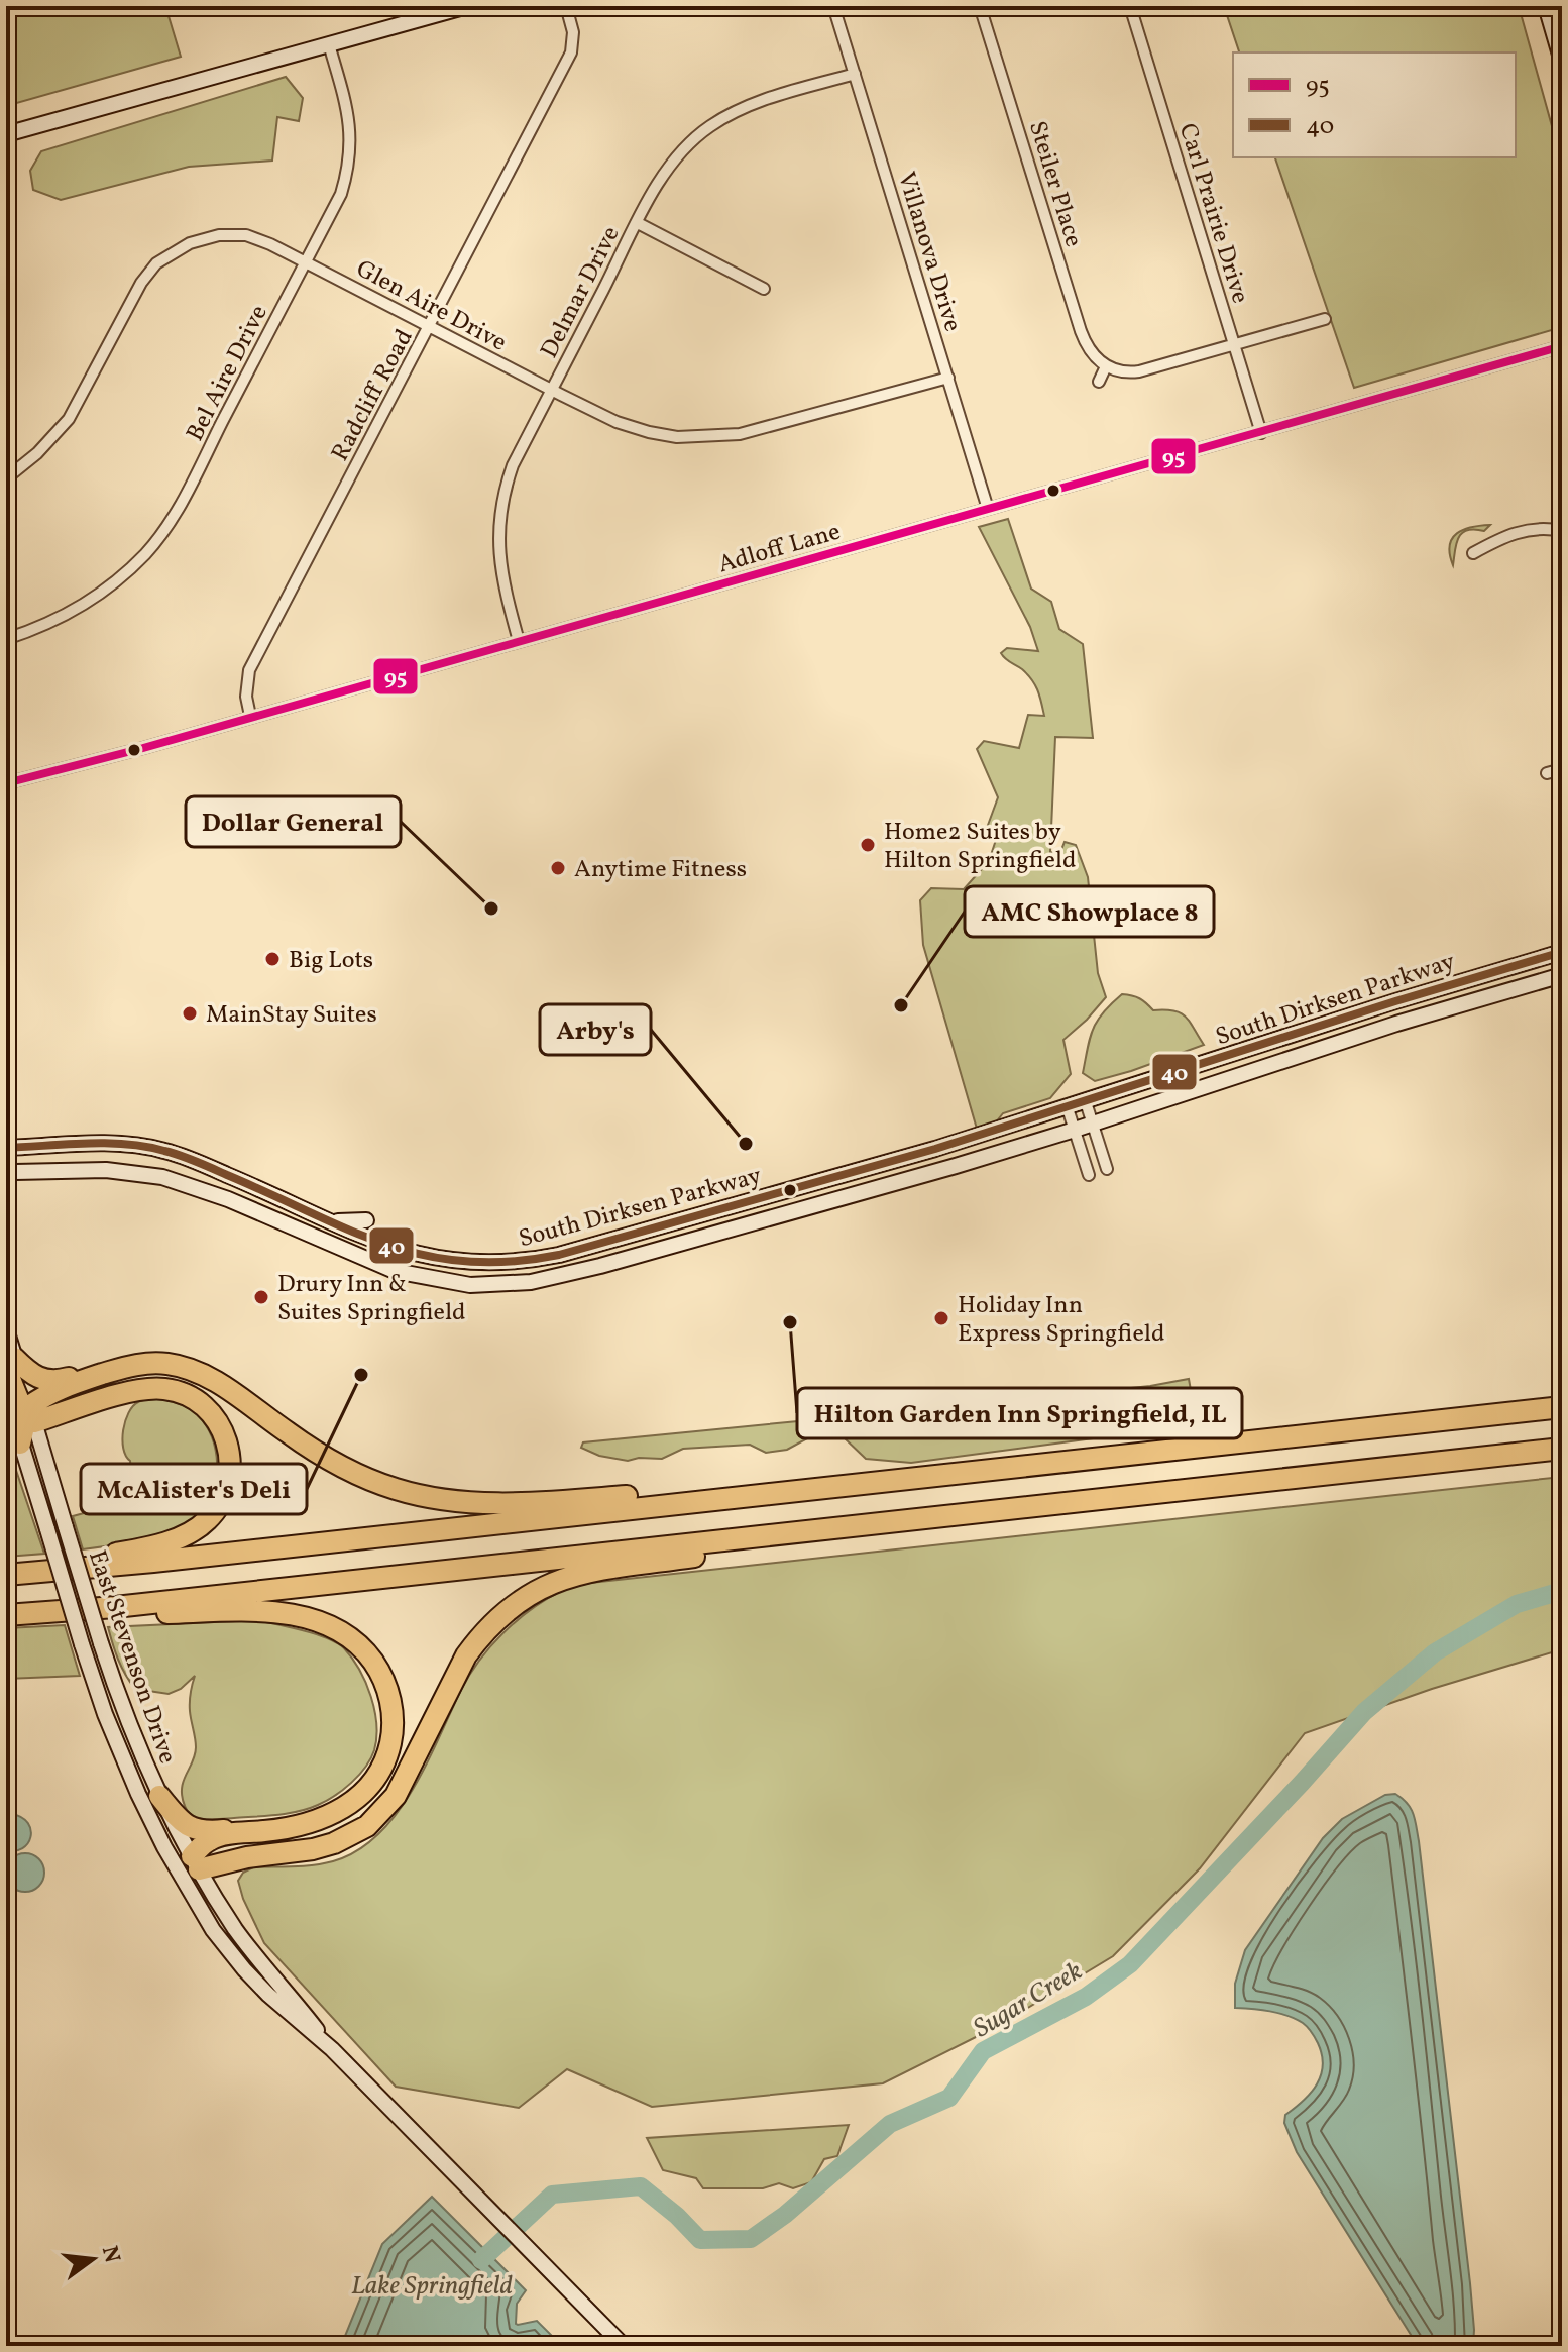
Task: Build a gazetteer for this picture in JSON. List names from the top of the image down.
{
  "streets": {
    "main road": ["South Dirksen Parkway", "East Stevenson Drive"],
    "street": [
      "Steiler Place",
      "Carl Prairie Drive",
      "Villanova Drive",
      "Delmar Drive",
      "Glen Aire Drive",
      "Bel Aire Drive",
      "Radcliff Road",
      "Adloff Lane"
    ]
  },
  "crossings": [
    ["Carl Prairie Drive", "Adloff Lane"],
    ["Villanova Drive", "Delmar Drive"],
    ["Villanova Drive", "Glen Aire Drive"],
    ["Villanova Drive", "Adloff Lane"],
    ["Delmar Drive", "Glen Aire Drive"],
    ["Delmar Drive", "Adloff Lane"],
    ["Glen Aire Drive", "Bel Aire Drive"],
    ["Glen Aire Drive", "Radcliff Road"],
    ["Radcliff Road", "Adloff Lane"]
  ],
  "water": ["Sugar Creek", "Lake Springfield"],
  "places": [
    "Home2 Suites by Hilton Springfield",
    "Anytime Fitness",
    "Dollar General",
    "Big Lots",
    "AMC Showplace 8",
    "MainStay Suites",
    "Arby's",
    "Drury Inn & Suites Springfield",
    "Holiday Inn Express Springfield",
    "Hilton Garden Inn Springfield, IL",
    "McAlister's Deli"
  ],
  "lines": ["transit line 95", "transit line 40"],
  "legend": ["95", "40"],
  "north": "right"
}
